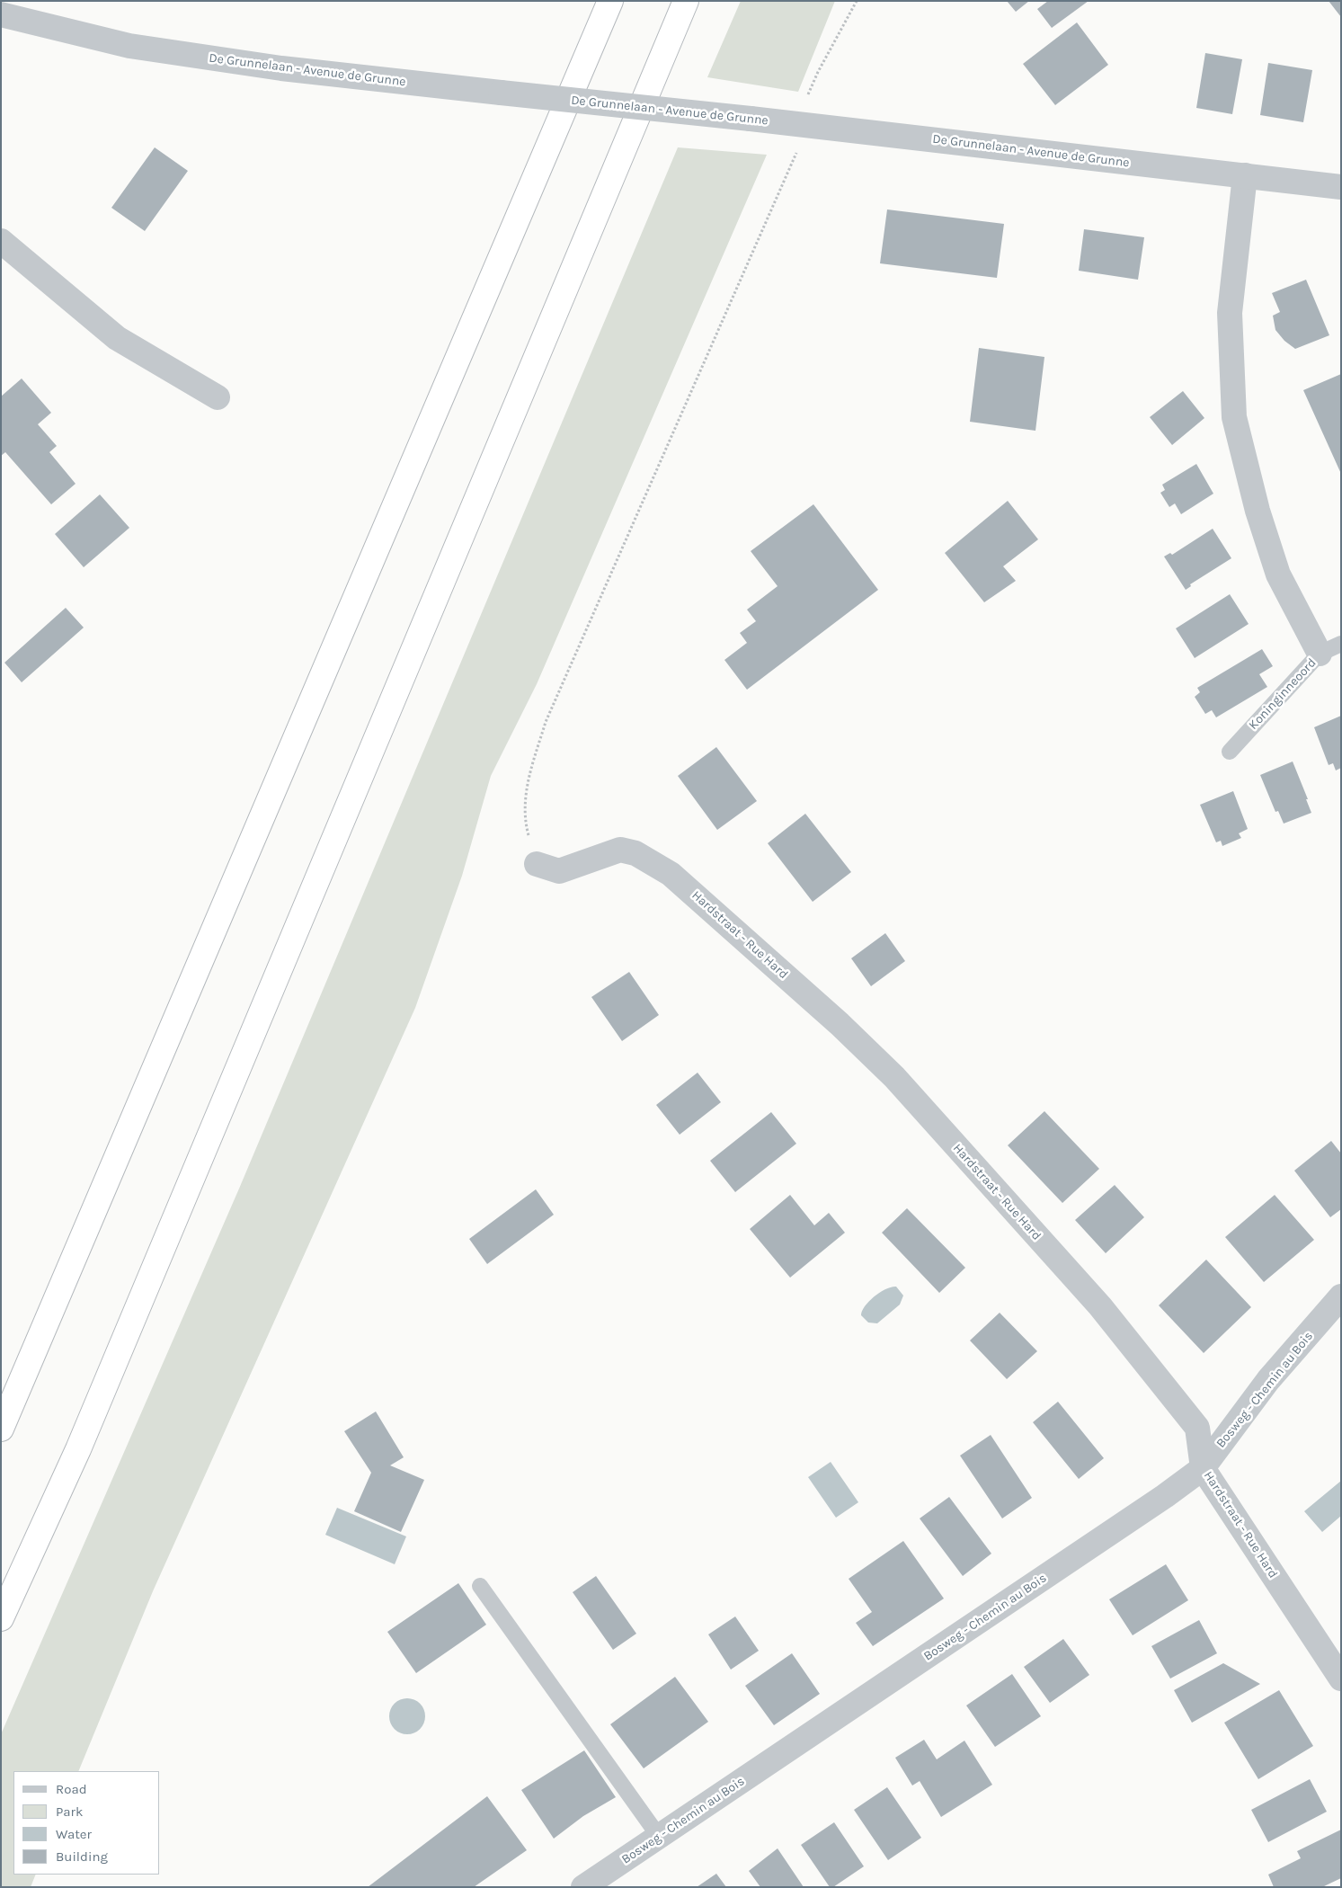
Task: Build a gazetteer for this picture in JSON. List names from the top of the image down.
{
  "streets": {
    "street": ["De Grunnelaan - Avenue de Grunne", "Hardstraat - Rue Hard", "Bosweg - Chemin au Bois"],
    "lane": ["Koninginneoord"]
  },
  "crossings": [
    ["Hardstraat - Rue Hard", "Bosweg - Chemin au Bois"]
  ],
  "legend": [
    "Road",
    "Park",
    "Water",
    "Building"
  ]
}
